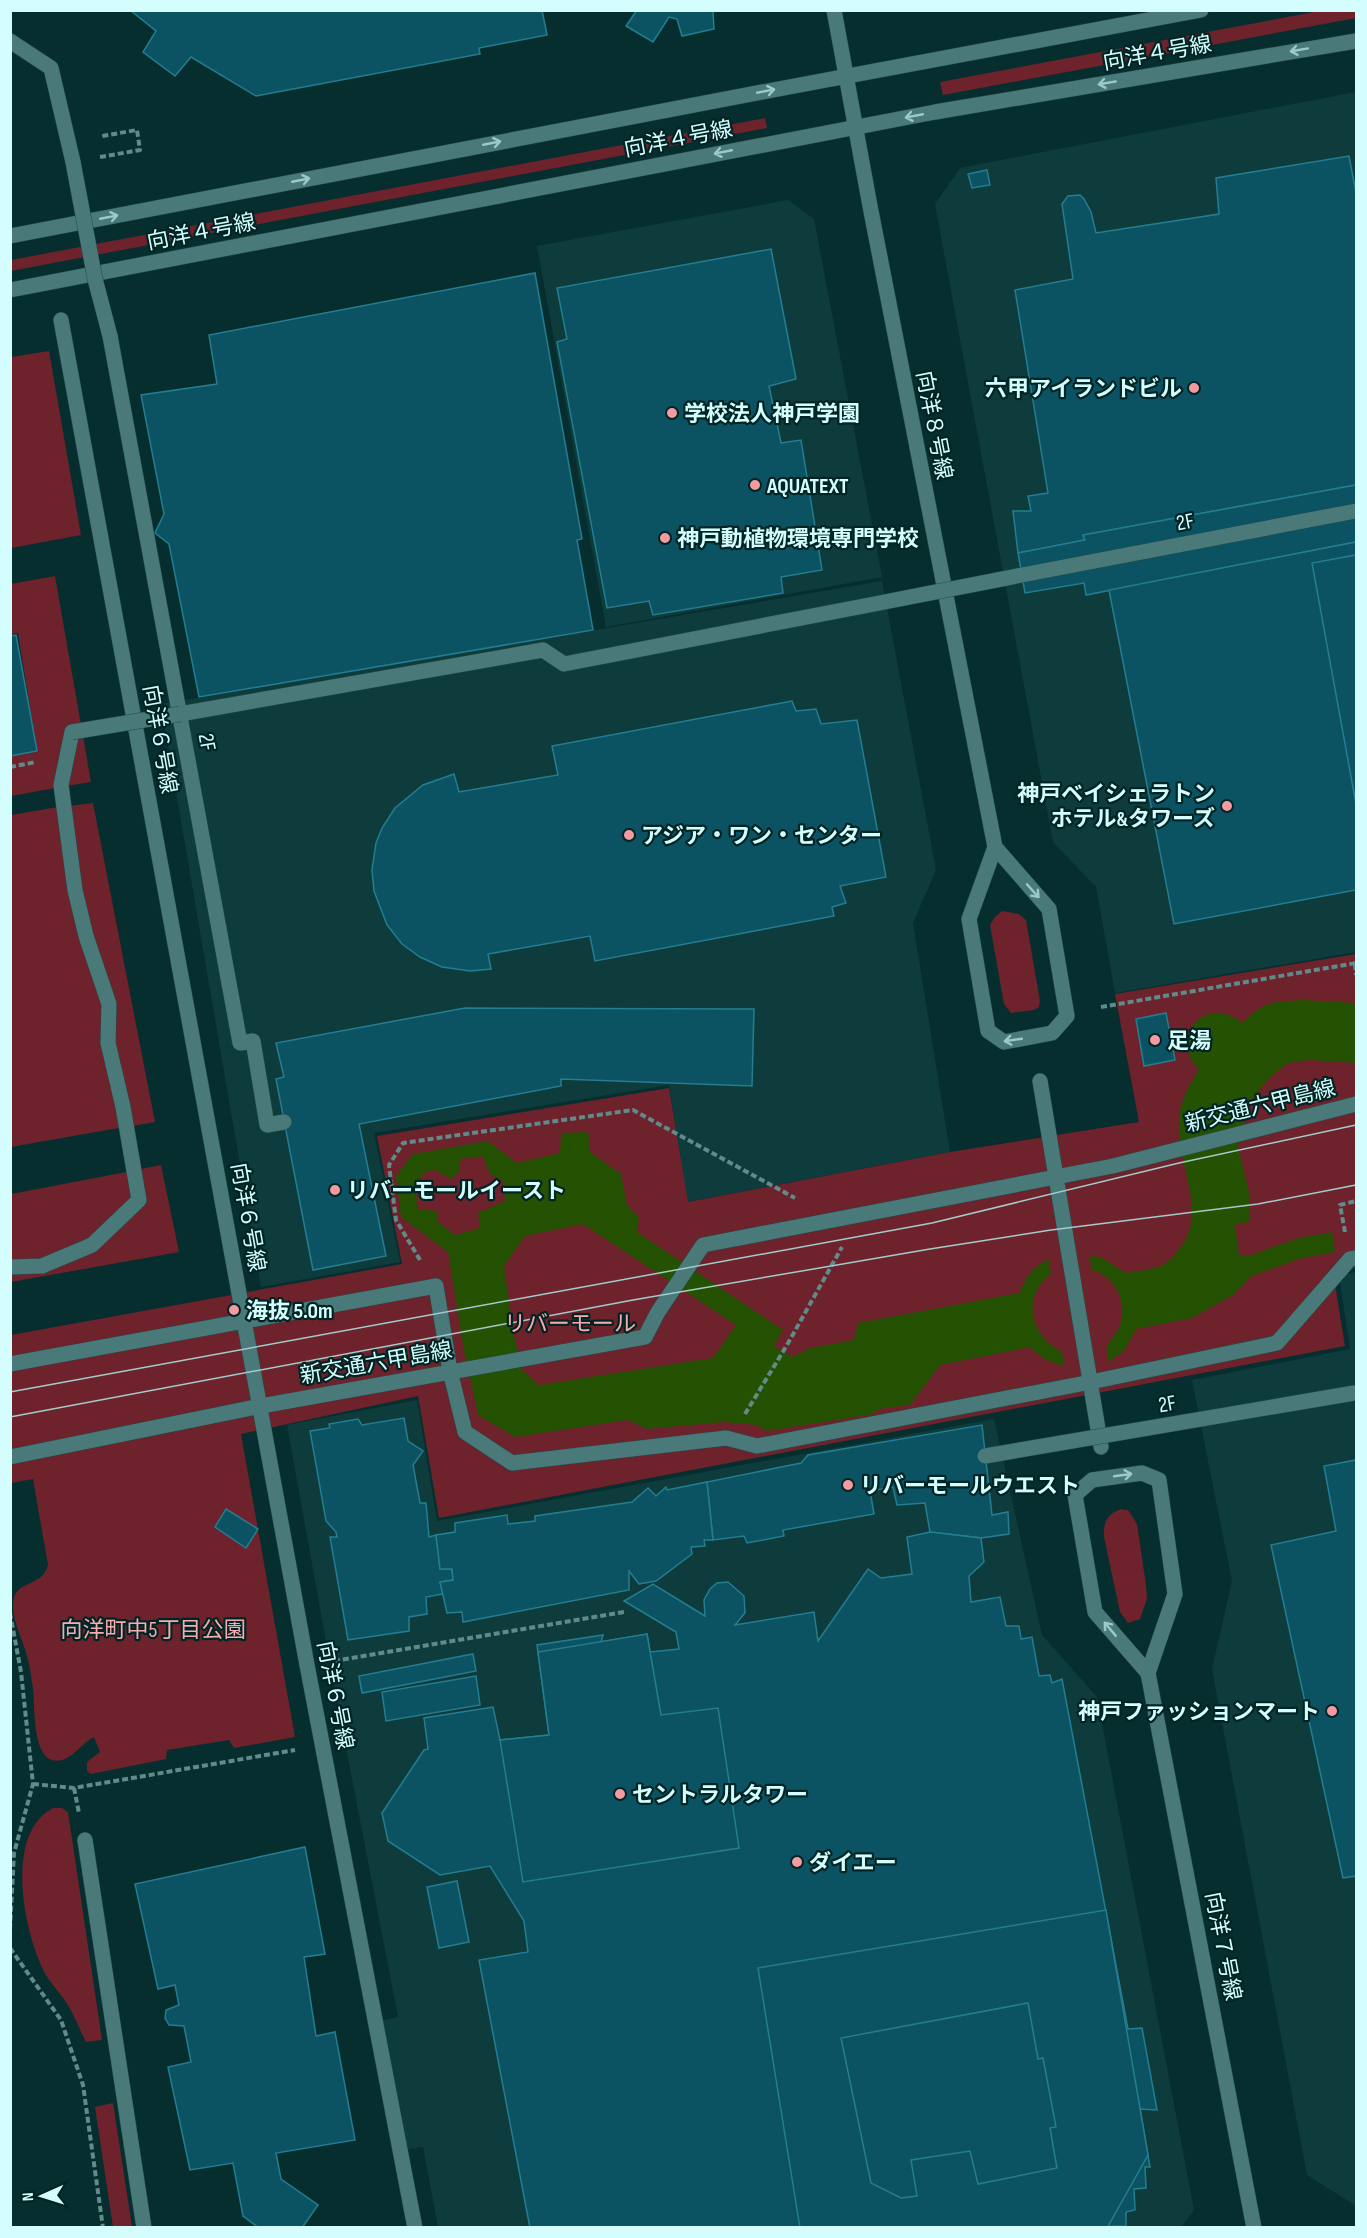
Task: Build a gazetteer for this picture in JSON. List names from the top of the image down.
{
  "streets": {
    "street": [
      "向洋４号線",
      "向洋８号線",
      "2F",
      "向洋６号線",
      "新交通六甲島線",
      "向洋７号線"
    ]
  },
  "crossings": [
    ["向洋４号線", "向洋８号線"],
    ["向洋６号線", "新交通六甲島線"]
  ],
  "parks": ["リバーモール", "向洋町中5丁目公園"],
  "places": [
    "六甲アイランドビル",
    "学校法人神戸学園",
    "AQUATEXT",
    "神戸動植物環境専門学校",
    "神戸ベイシェラトン ホテル&タワーズ",
    "アジア・ワン・センター",
    "足湯",
    "リバーモールイースト",
    "海抜 5.0m",
    "リバーモールウエスト",
    "神戸ファッションマート",
    "セントラルタワー",
    "ダイエー"
  ],
  "north": "left"
}
